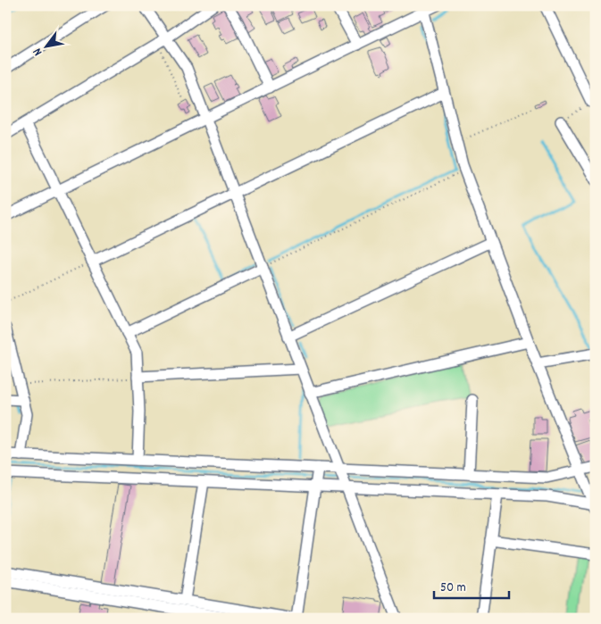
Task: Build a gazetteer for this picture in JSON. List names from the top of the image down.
{
  "scale_bar": "50 m",
  "north": "bottom left"
}
